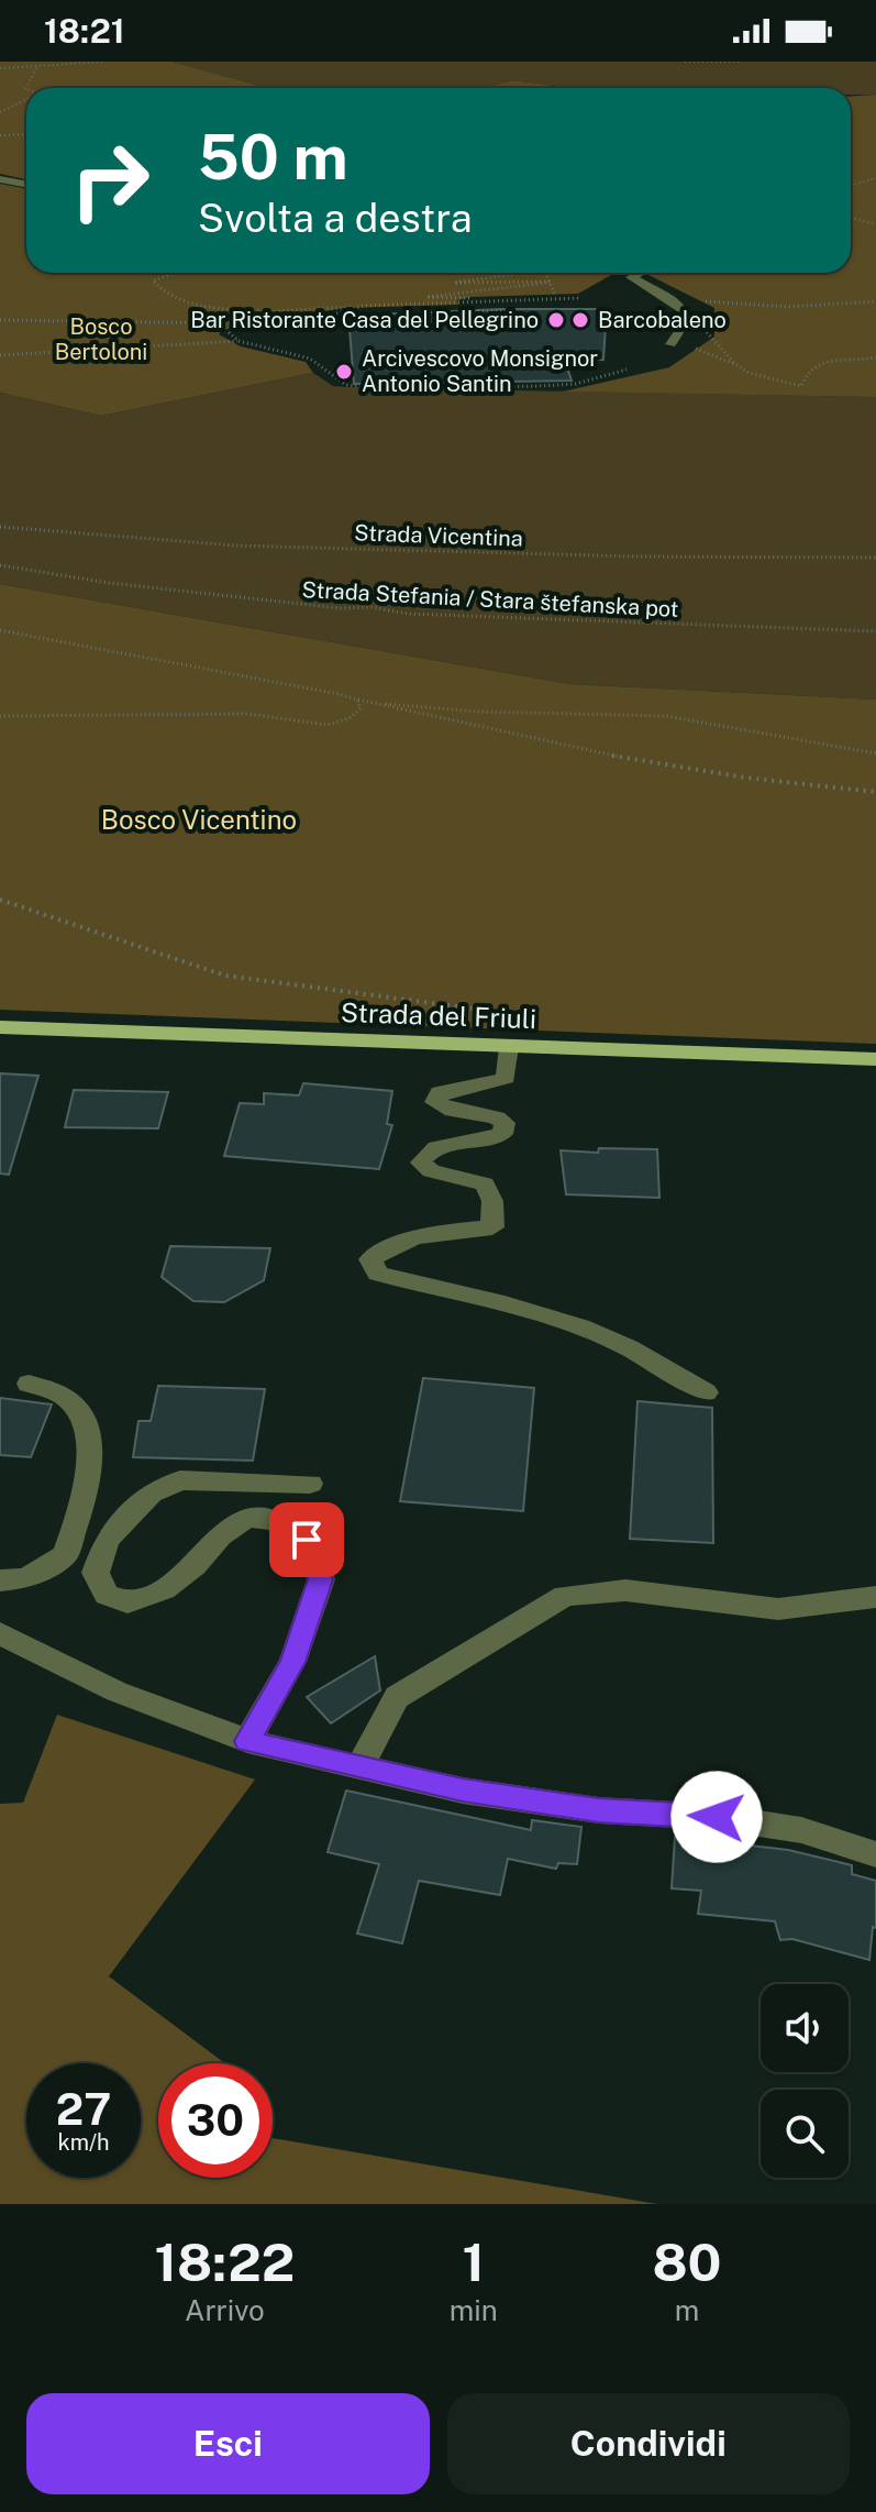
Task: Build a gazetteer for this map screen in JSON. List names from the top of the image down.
{
  "streets": {
    "main road": ["Strada del Friuli"],
    "path": ["Strada Vicentina", "Strada Stefania / Stara štefanska pot"]
  },
  "parks": ["Bosco Bertoloni", "Bosco Vicentino"],
  "places": ["Bar Ristorante Casa del Pellegrino", "Barcobaleno", "Arcivescovo Monsignor Antonio Santin"],
  "page": {
    "status": "18:21",
    "turn": ["50 m", "Svolta a destra"],
    "speed": "27 km/h",
    "limit": "30",
    "eta": [
      "18:22",
      "Arrivo",
      "1",
      "min",
      "80",
      "m"
    ],
    "buttons": ["Esci", "Condividi"]
  }
}
